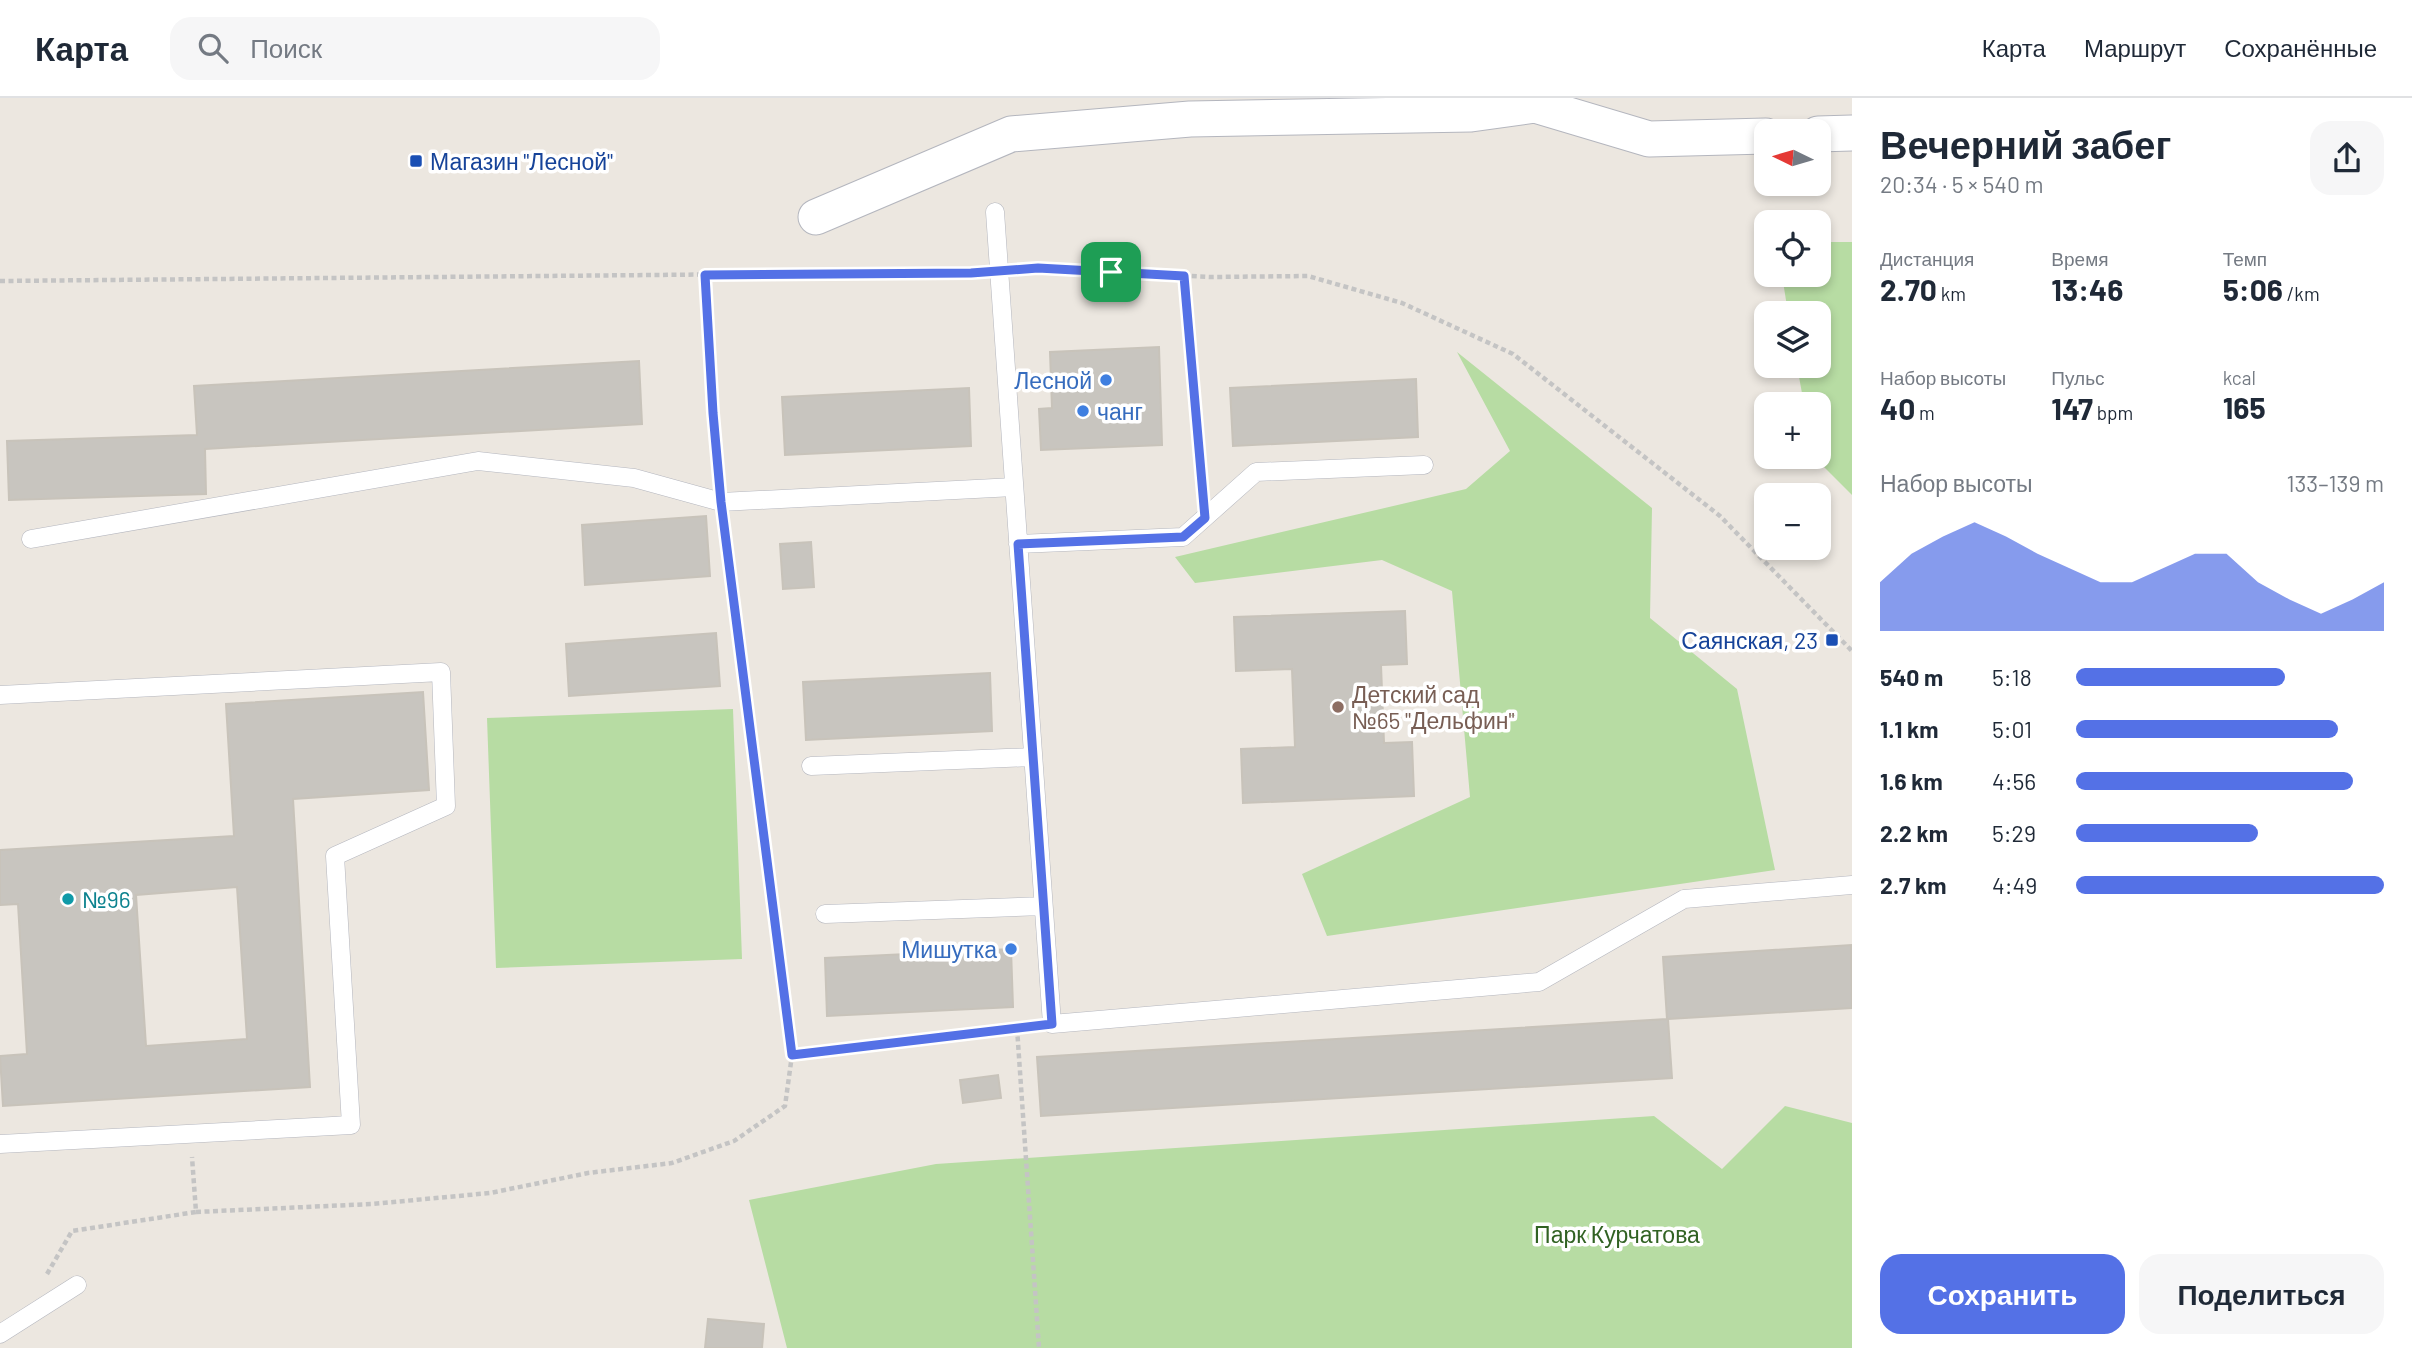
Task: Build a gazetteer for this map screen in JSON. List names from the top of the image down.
{
  "parks": ["Парк Курчатова"],
  "places": {
    "transit": ["Магазин \"Лесной\"", "Саянская, 23"],
    "other": [
      "Лесной",
      "чанг",
      "Детский сад №65 \"Дельфин\"",
      "№96",
      "Мишутка"
    ]
  },
  "north": "left",
  "page": {
    "header": "Карта",
    "search": "Поиск",
    "nav": ["Карта", "Маршрут", "Сохранённые"],
    "heading": ["Вечерний забег", "20:34 · 5 × 540 m"],
    "map_buttons": ["+", "−"],
    "stats": [
      ["Дистанция", "2.70 km"],
      ["Время", "13:46"],
      ["Темп", "5:06 /km"],
      ["Набор высоты", "40 m"],
      ["Пульс", "147 bpm"],
      ["kcal", "165"]
    ],
    "chart": ["Набор высоты", "133–139 m"],
    "list": [
      {
        "name": "540 m",
        "note": "5:18"
      },
      {
        "name": "1.1 km",
        "note": "5:01"
      },
      {
        "name": "1.6 km",
        "note": "4:56"
      },
      {
        "name": "2.2 km",
        "note": "5:29"
      },
      {
        "name": "2.7 km",
        "note": "4:49"
      }
    ],
    "buttons": ["Сохранить", "Поделиться"]
  }
}
